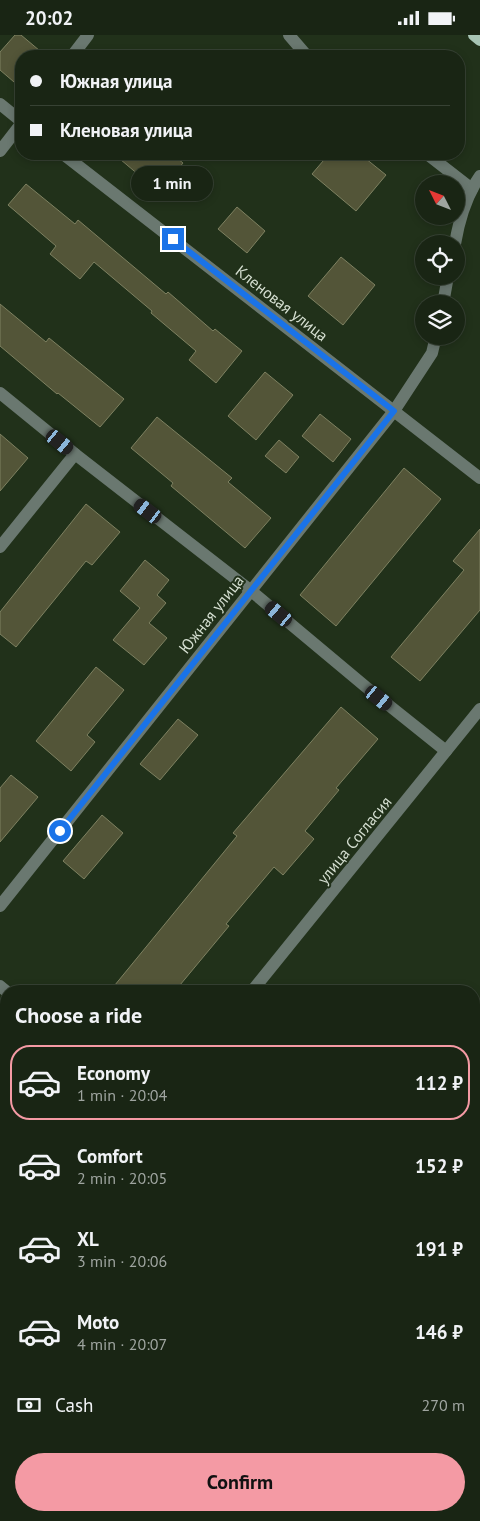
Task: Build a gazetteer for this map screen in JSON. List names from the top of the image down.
{
  "streets": {
    "street": ["Кленовая улица", "Южная улица", "улица Согласия"]
  },
  "crossings": [
    ["Кленовая улица", "Южная улица"]
  ],
  "north": "top left",
  "page": {
    "status": "20:02",
    "banner": ["Южная улица", "Кленовая улица"],
    "bubble": "1 min",
    "heading": "Choose a ride",
    "list": [
      {
        "name": "Economy",
        "note": "1 min · 20:04",
        "value": "112 ₽"
      },
      {
        "name": "Comfort",
        "note": "2 min · 20:05",
        "value": "152 ₽"
      },
      {
        "name": "XL",
        "note": "3 min · 20:06",
        "value": "191 ₽"
      },
      {
        "name": "Moto",
        "note": "4 min · 20:07",
        "value": "146 ₽"
      }
    ],
    "pay": ["Cash", "270 m"],
    "buttons": "Confirm"
  }
}
